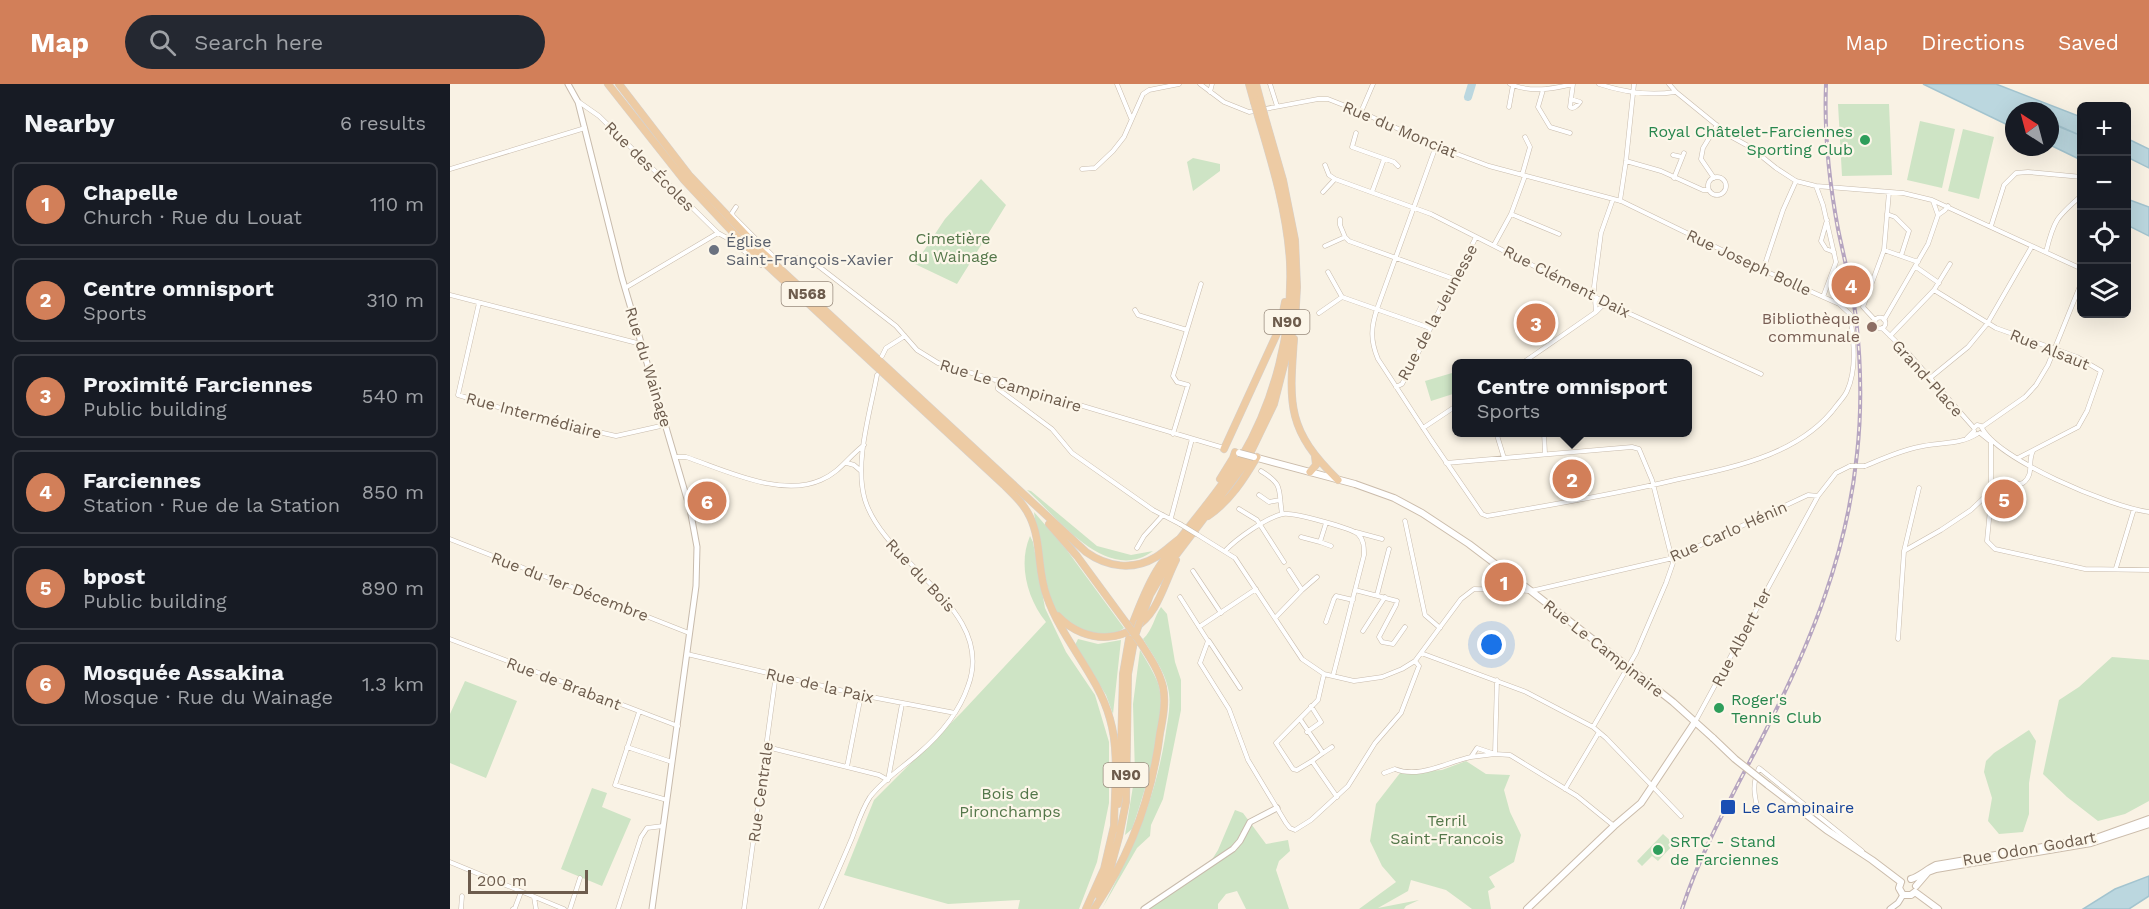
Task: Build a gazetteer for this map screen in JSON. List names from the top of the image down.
{
  "streets": {
    "highway": ["N568", "N90"],
    "main road": ["Rue Le Campinaire", "Rue Albert 1er", "Rue Odon Godart"],
    "street": [
      "Rue du Monciat",
      "Rue des Écoles",
      "Rue Joseph Bolle",
      "Rue Clément Daix",
      "Rue de la Jeunesse",
      "Rue Alsaut",
      "Rue du Wainage",
      "Grand-Place",
      "Rue Intermédiaire",
      "Rue Carlo Hénin",
      "Rue du Bois",
      "Rue du 1er Décembre",
      "Rue de Brabant",
      "Rue de la Paix",
      "Rue Centrale"
    ]
  },
  "crossings": [
    ["Rue du Monciat", "Rue Joseph Bolle"],
    ["Rue des Écoles", "Rue du Wainage"],
    ["Rue Clément Daix", "Rue de la Jeunesse"],
    ["Rue Alsaut", "Grand-Place"],
    ["Rue du Wainage", "Rue Intermédiaire"],
    ["Rue du Wainage", "Rue du 1er Décembre"],
    ["Rue du Wainage", "Rue de Brabant"],
    ["Rue du Wainage", "Rue de la Paix"],
    ["Grand-Place", "Rue Albert 1er"],
    ["Rue Le Campinaire", "Rue Carlo Hénin"],
    ["Rue Le Campinaire", "Rue Albert 1er"],
    ["Rue Le Campinaire", "Rue Odon Godart"],
    ["Rue Carlo Hénin", "Rue Albert 1er"],
    ["Rue du Bois", "Rue de la Paix"],
    ["Rue de la Paix", "Rue Centrale"]
  ],
  "parks": ["Cimetière du Wainage", "Bois de Pironchamps", "Terril Saint-Francois"],
  "places": {
    "other": [
      "Royal Châtelet-Farciennes Sporting Club",
      "Église Saint-François-Xavier",
      "Bibliothèque communale",
      "Roger's Tennis Club",
      "SRTC - Stand de Farciennes"
    ],
    "transit": ["Le Campinaire"]
  },
  "scale_bar": "200 m",
  "north": "top left",
  "page": {
    "header": "Map",
    "search": "Search here",
    "nav": ["Map", "Directions", "Saved"],
    "heading": ["Nearby", "6 results"],
    "map_buttons": ["+", "−"],
    "list": [
      {
        "mark": "1",
        "name": "Chapelle",
        "note": "Church · Rue du Louat",
        "value": "110 m"
      },
      {
        "mark": "2",
        "name": "Centre omnisport",
        "note": "Sports",
        "value": "310 m"
      },
      {
        "mark": "3",
        "name": "Proximité Farciennes",
        "note": "Public building",
        "value": "540 m"
      },
      {
        "mark": "4",
        "name": "Farciennes",
        "note": "Station · Rue de la Station",
        "value": "850 m"
      },
      {
        "mark": "5",
        "name": "bpost",
        "note": "Public building",
        "value": "890 m"
      },
      {
        "mark": "6",
        "name": "Mosquée Assakina",
        "note": "Mosque · Rue du Wainage",
        "value": "1.3 km"
      }
    ],
    "pins": [
      "4",
      "3",
      "2",
      "5",
      "6",
      "1"
    ],
    "popup": ["Centre omnisport", "Sports"],
    "scale": "200 m"
  }
}
